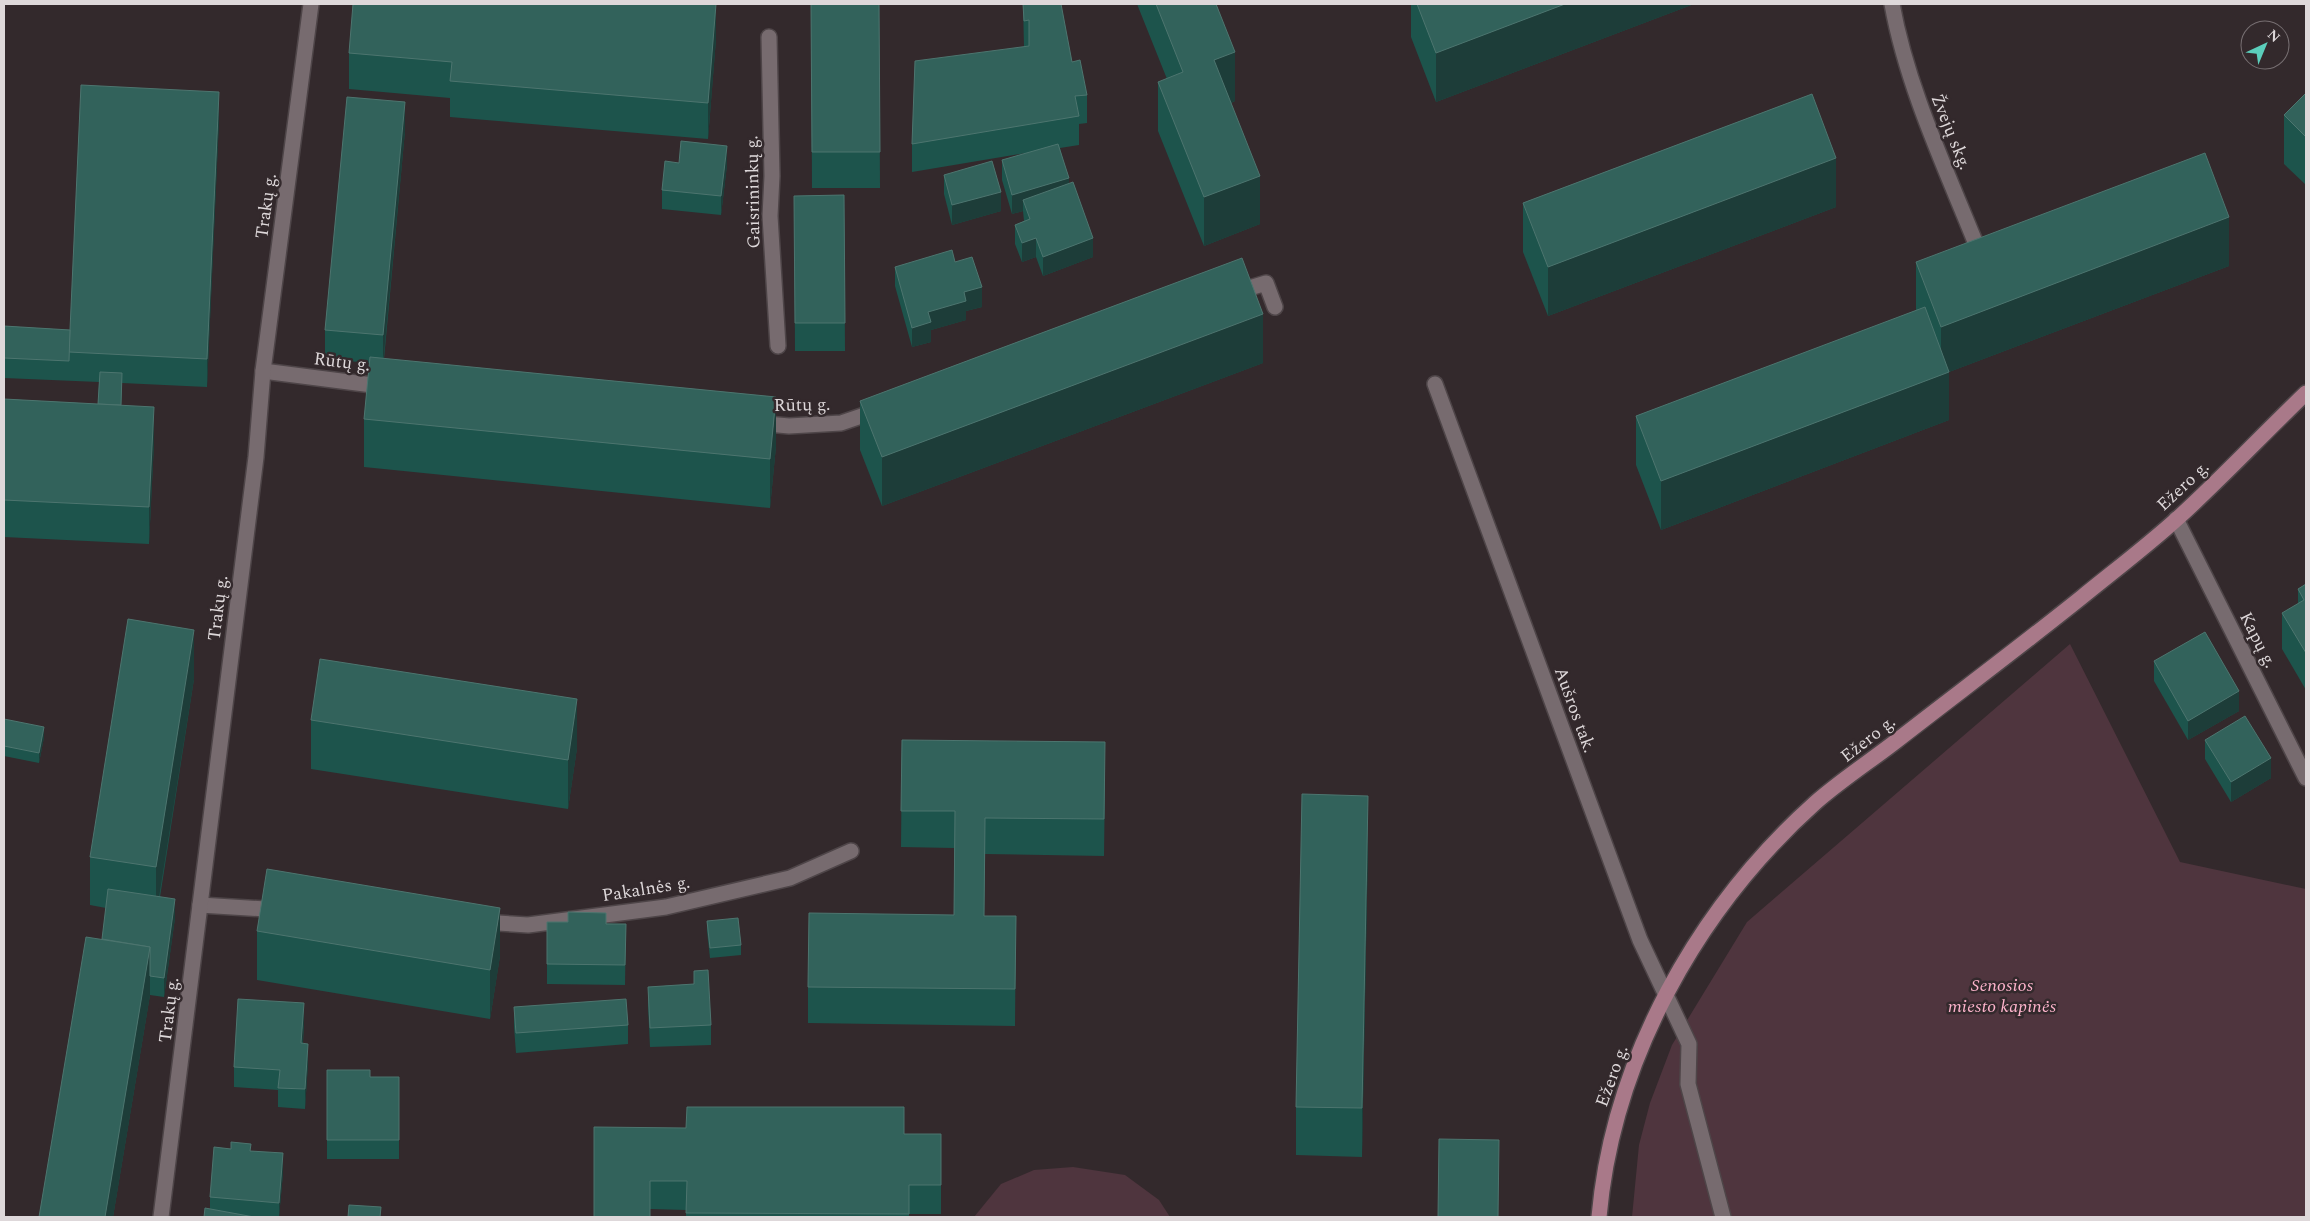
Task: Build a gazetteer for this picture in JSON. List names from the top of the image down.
{
  "streets": {
    "main road": ["Ežero g."],
    "street": [
      "Žvejų skg.",
      "Gaisrininkų g.",
      "Trakų g.",
      "Rūtų g.",
      "Kapų g.",
      "Aušros tak.",
      "Pakalnės g."
    ]
  },
  "crossings": [
    ["Trakų g.", "Rūtų g."],
    ["Ežero g.", "Kapų g."],
    ["Ežero g.", "Aušros tak."]
  ],
  "parks": ["Senosios miesto kapinės"],
  "north": "top right"
}
